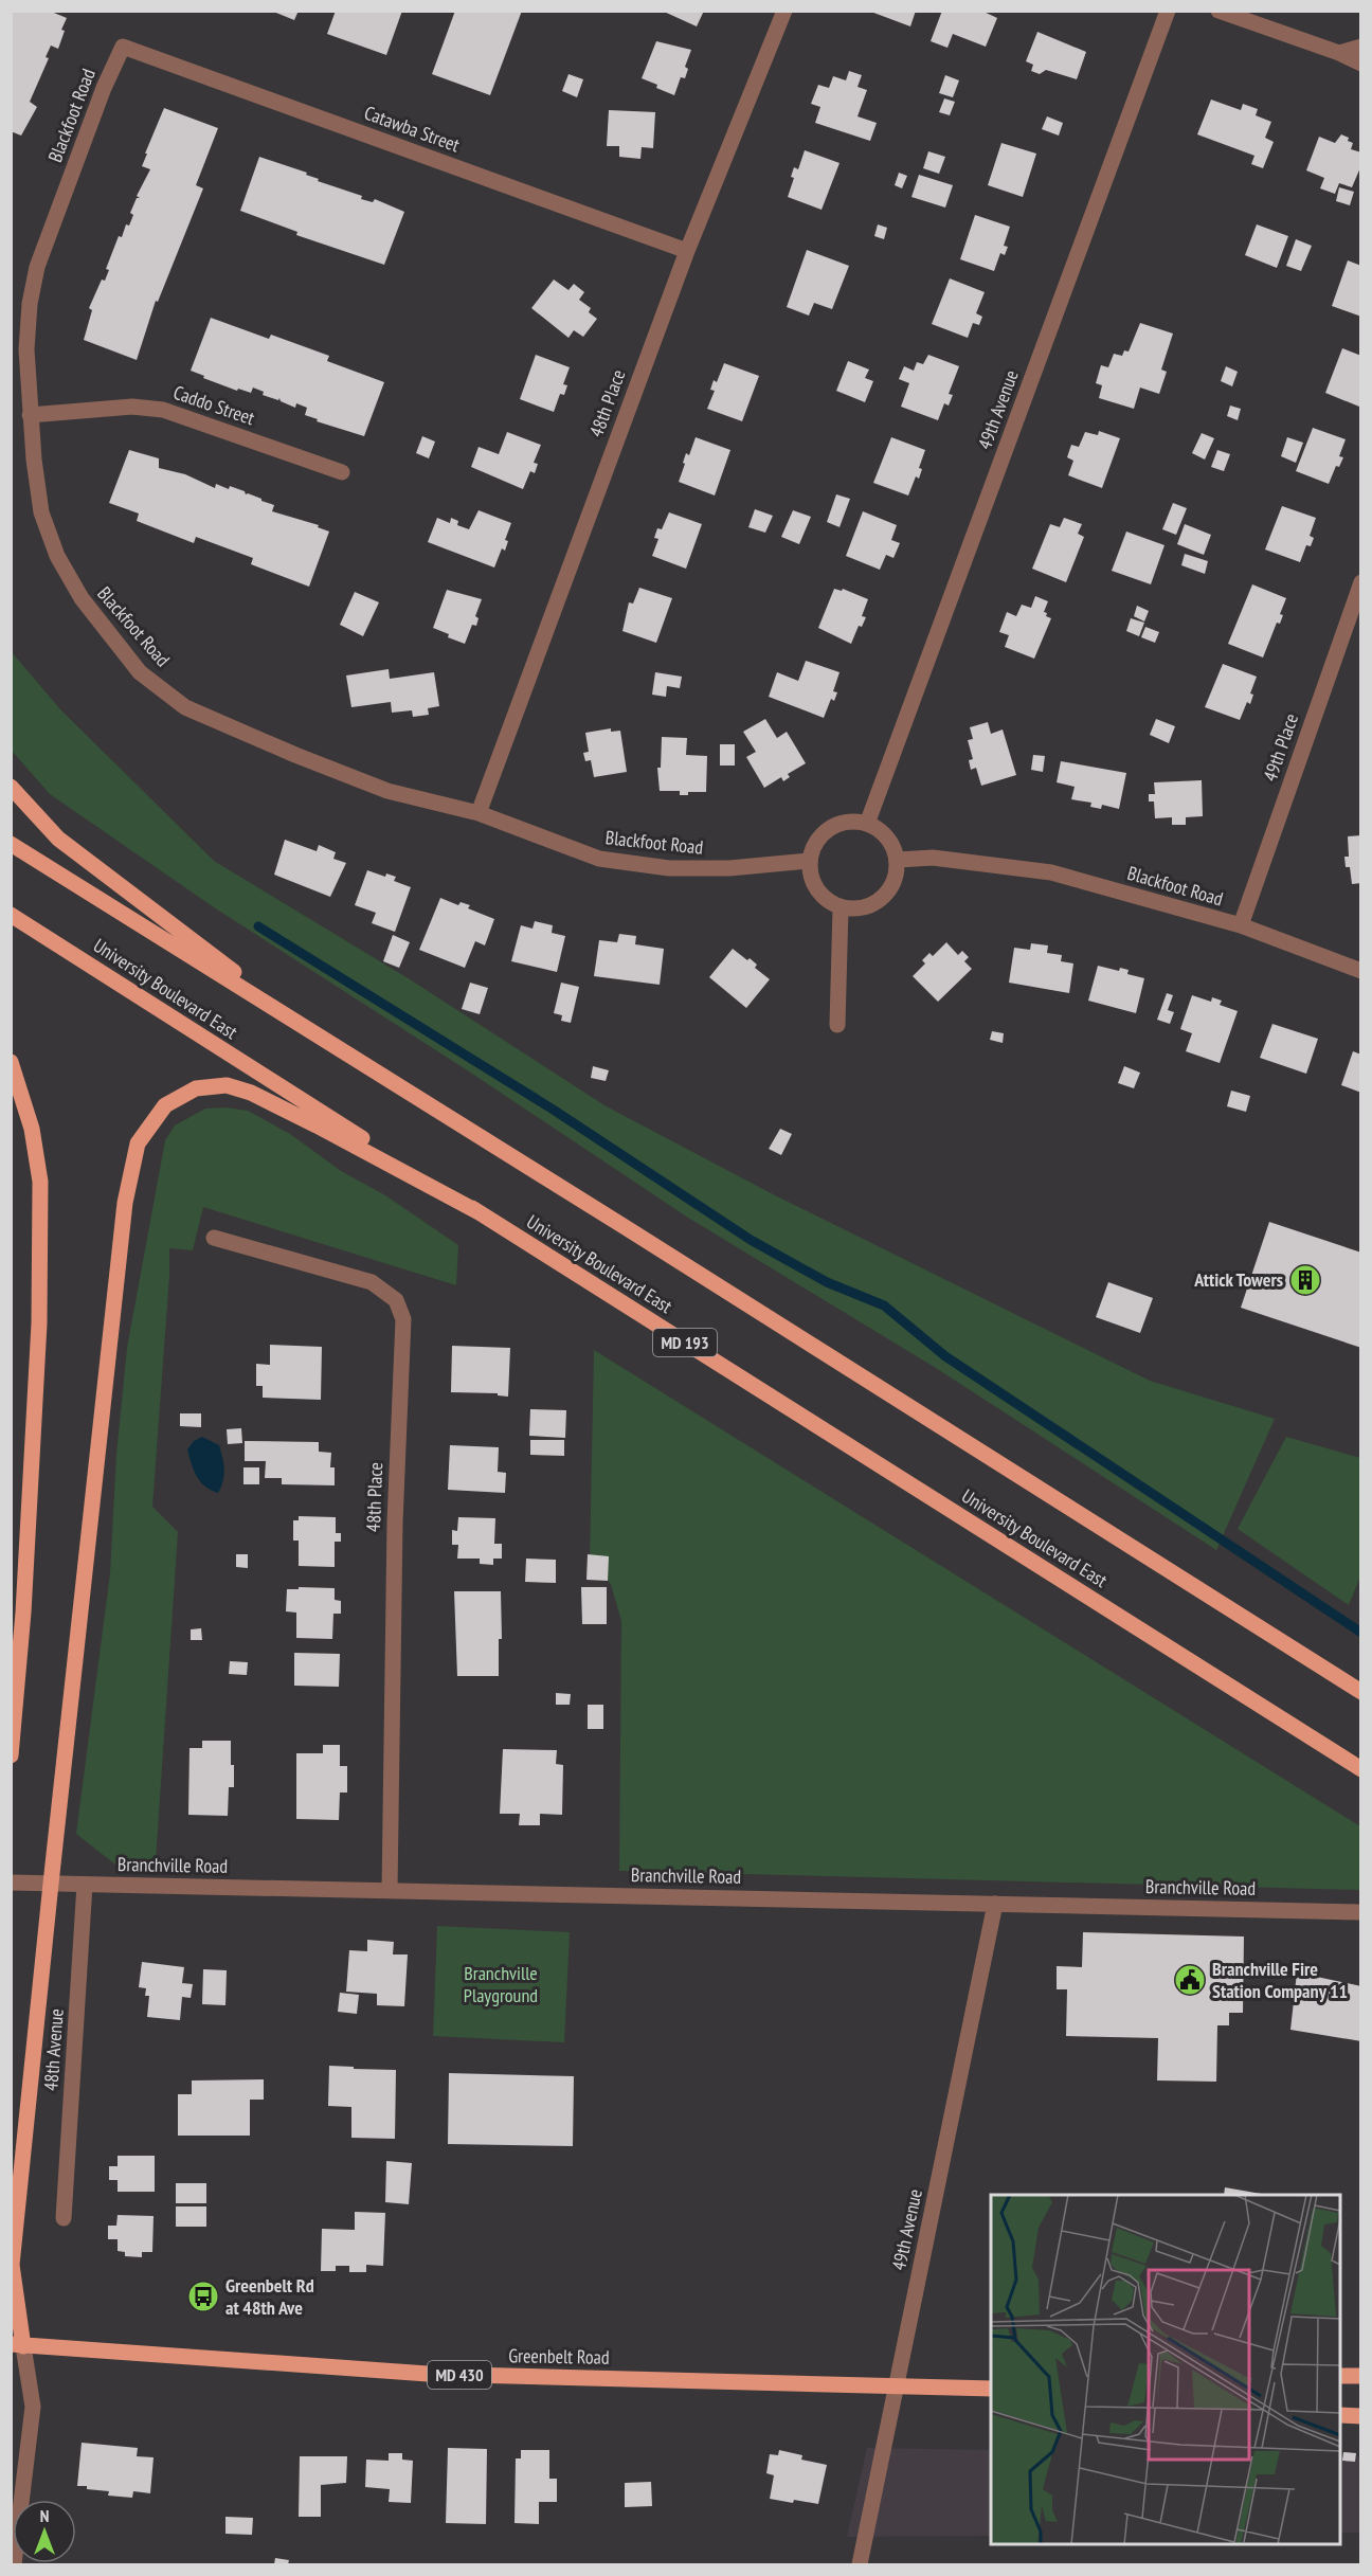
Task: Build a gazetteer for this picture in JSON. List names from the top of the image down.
{
  "streets": {
    "main road": [
      "University Boulevard East",
      "MD 193",
      "48th Avenue",
      "Greenbelt Road",
      "MD 430"
    ],
    "street": [
      "Blackfoot Road",
      "Catawba Street",
      "48th Place",
      "Caddo Street",
      "49th Avenue",
      "49th Place",
      "Branchville Road"
    ]
  },
  "crossings": [
    ["Blackfoot Road", "Catawba Street"],
    ["Blackfoot Road", "48th Place"],
    ["Blackfoot Road", "Caddo Street"],
    ["Blackfoot Road", "49th Avenue"],
    ["Blackfoot Road", "49th Place"],
    ["Catawba Street", "48th Place"],
    ["48th Place", "Branchville Road"],
    ["49th Avenue", "Branchville Road"],
    ["49th Avenue", "Greenbelt Road"],
    ["University Boulevard East", "48th Avenue"],
    ["Branchville Road", "48th Avenue"],
    ["48th Avenue", "Greenbelt Road"]
  ],
  "parks": ["Branchville Playground"],
  "places": {
    "building": ["Attick Towers"],
    "public building": ["Branchville Fire Station Company 11"],
    "bus stop": ["Greenbelt Rd at 48th Ave"]
  },
  "north": "top"
}
